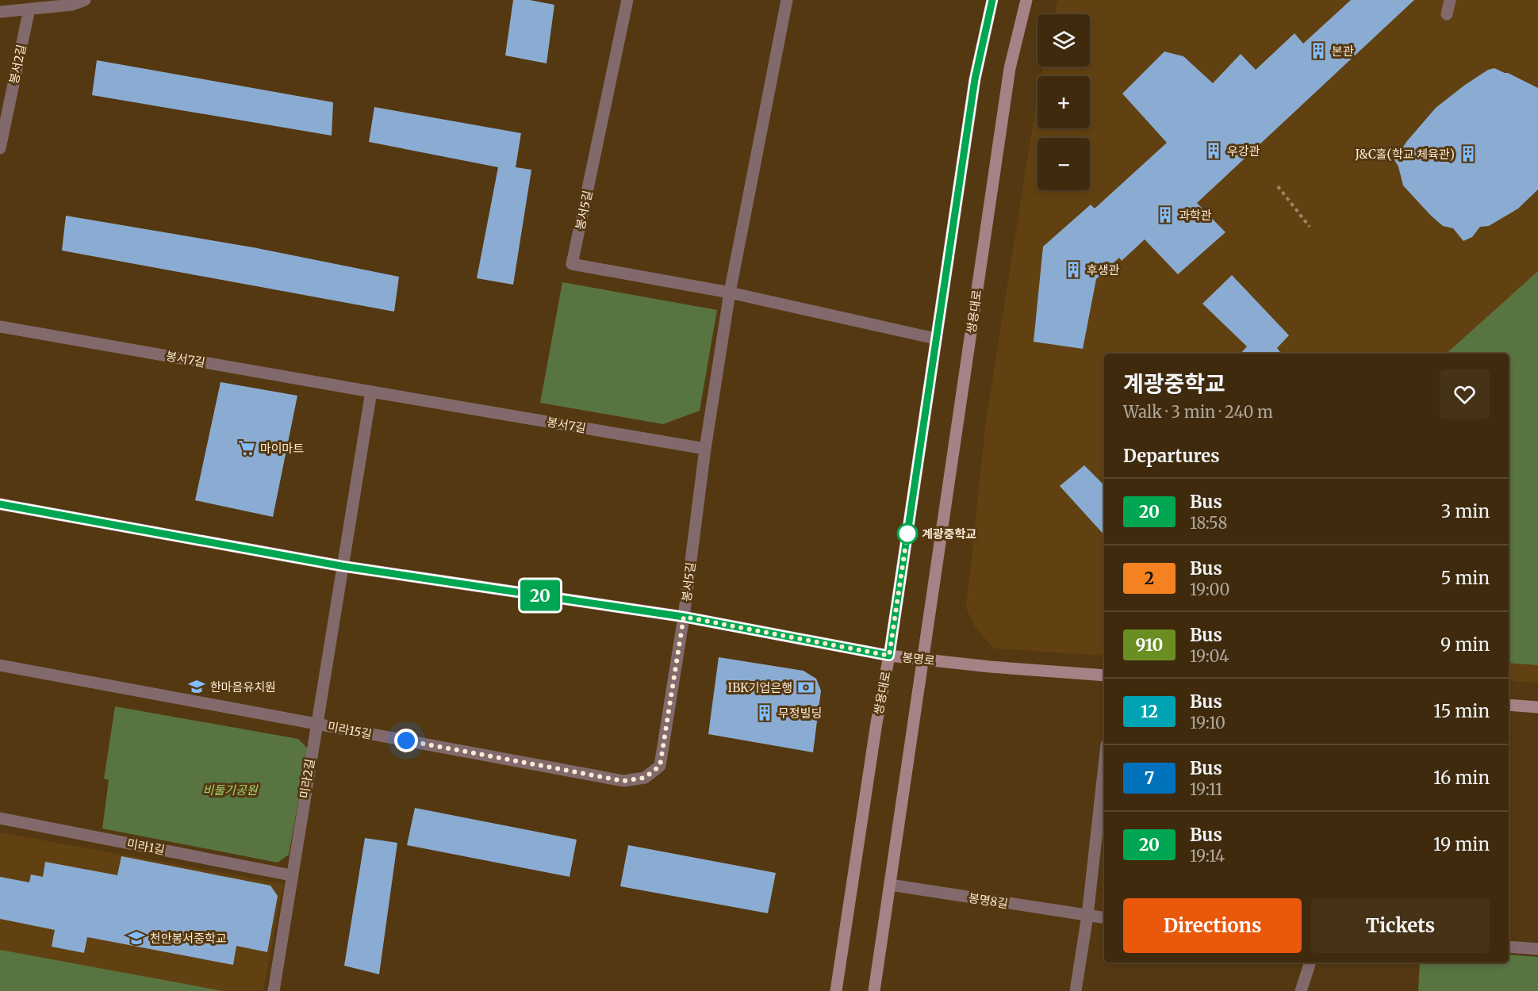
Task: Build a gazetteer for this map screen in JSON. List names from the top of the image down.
{
  "streets": {
    "main road": ["쌍용대로", "봉명로"],
    "street": [
      "봉서2길",
      "봉서5길",
      "봉서7길",
      "미라15길",
      "미라2길",
      "미라1길",
      "봉명8길"
    ]
  },
  "crossings": [
    ["봉서5길", "쌍용대로"],
    ["봉서5길", "봉서7길"],
    ["봉서5길", "봉명로"],
    ["봉서5길", "미라15길"],
    ["쌍용대로", "봉명로"],
    ["쌍용대로", "봉명8길"],
    ["봉명로", "미라15길"],
    ["봉명로", "미라2길"],
    ["미라15길", "미라2길"],
    ["미라2길", "미라1길"]
  ],
  "parks": ["비둘기공원"],
  "places": {
    "building": [
      "본관",
      "우강관",
      "J&C홀(학교 체육관)",
      "과학관",
      "후생관",
      "무정빌딩"
    ],
    "supermarket": ["마이마트"],
    "other": ["계광중학교"],
    "school or university": ["한마음유치원", "천안봉서중학교"],
    "bank": ["IBK기업은행"]
  },
  "lines": ["bus line 20"],
  "page": {
    "on_map": "20",
    "map_buttons": ["+", "−"],
    "heading": [
      ["계광중학교", "Walk · 3 min · 240 m"],
      "Departures"
    ],
    "list": [
      {
        "mark": "20",
        "name": "Bus",
        "note": "18:58",
        "value": "3 min"
      },
      {
        "mark": "2",
        "name": "Bus",
        "note": "19:00",
        "value": "5 min"
      },
      {
        "mark": "910",
        "name": "Bus",
        "note": "19:04",
        "value": "9 min"
      },
      {
        "mark": "12",
        "name": "Bus",
        "note": "19:10",
        "value": "15 min"
      },
      {
        "mark": "7",
        "name": "Bus",
        "note": "19:11",
        "value": "16 min"
      },
      {
        "mark": "20",
        "name": "Bus",
        "note": "19:14",
        "value": "19 min"
      }
    ],
    "buttons": ["Directions", "Tickets"]
  }
}
